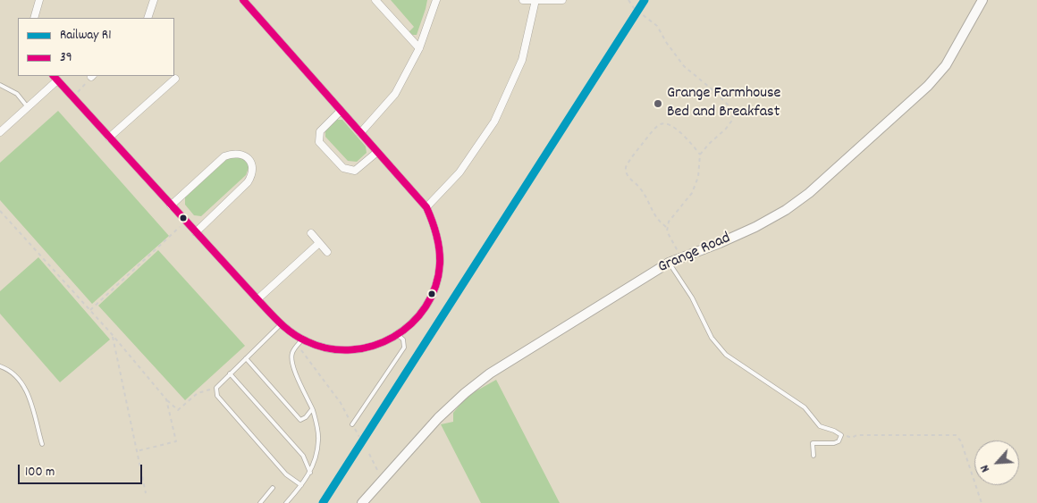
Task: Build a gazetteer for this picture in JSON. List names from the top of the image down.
{
  "streets": {
    "street": ["Grange Road"]
  },
  "places": ["Grange Farmhouse Bed and Breakfast"],
  "lines": ["rail line R1", "transit line 39"],
  "legend": ["Railway R1", "39"],
  "scale_bar": "100 m",
  "north": "bottom left"
}
